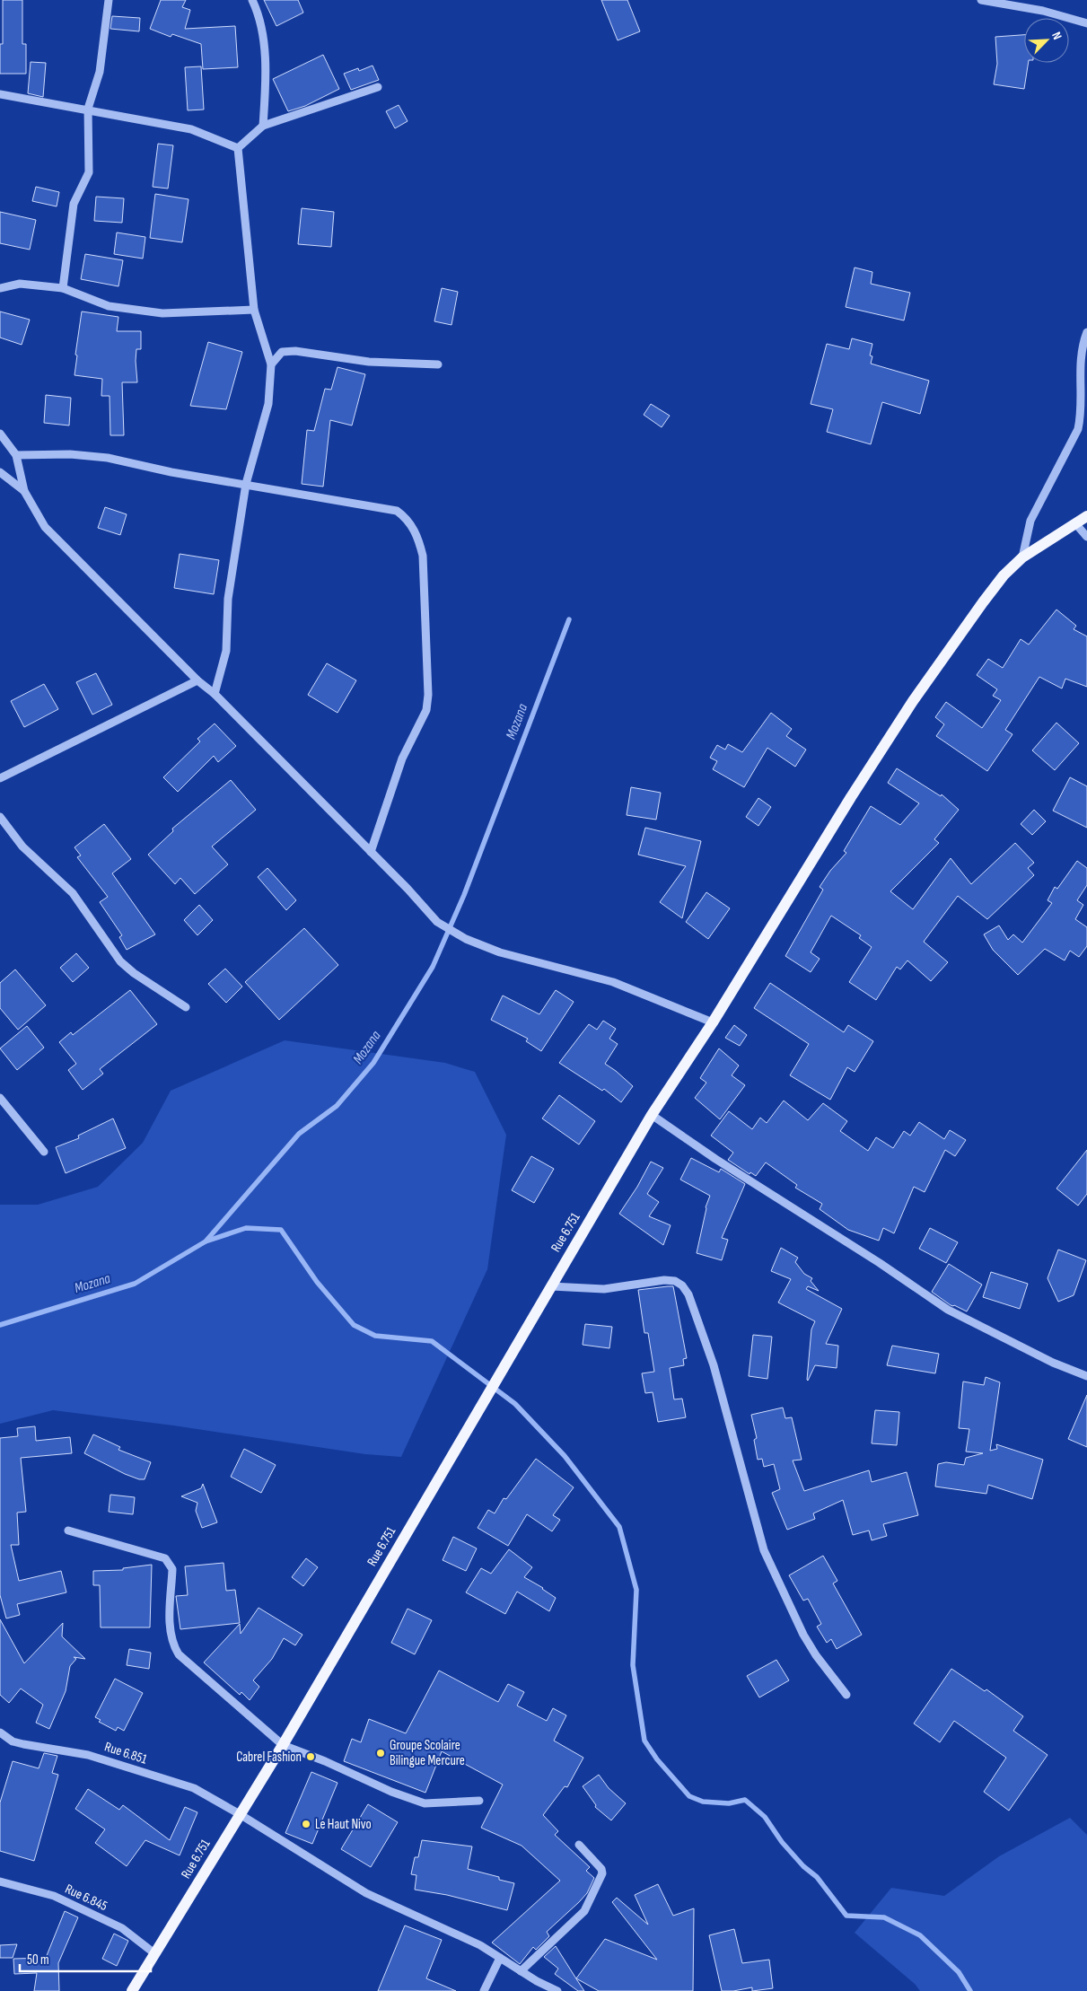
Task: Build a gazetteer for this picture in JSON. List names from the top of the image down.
{
  "streets": {
    "main road": ["Rue 6.751"],
    "street": ["Rue 6.851", "Rue 6.845"]
  },
  "crossings": [
    ["Rue 6.751", "Rue 6.851"],
    ["Rue 6.751", "Rue 6.845"]
  ],
  "water": ["Mozana"],
  "places": ["Groupe Scolaire Bilingue Mercure", "Cabrel Fashion", "Le Haut Nivo"],
  "scale_bar": "50 m",
  "north": "top right"
}
